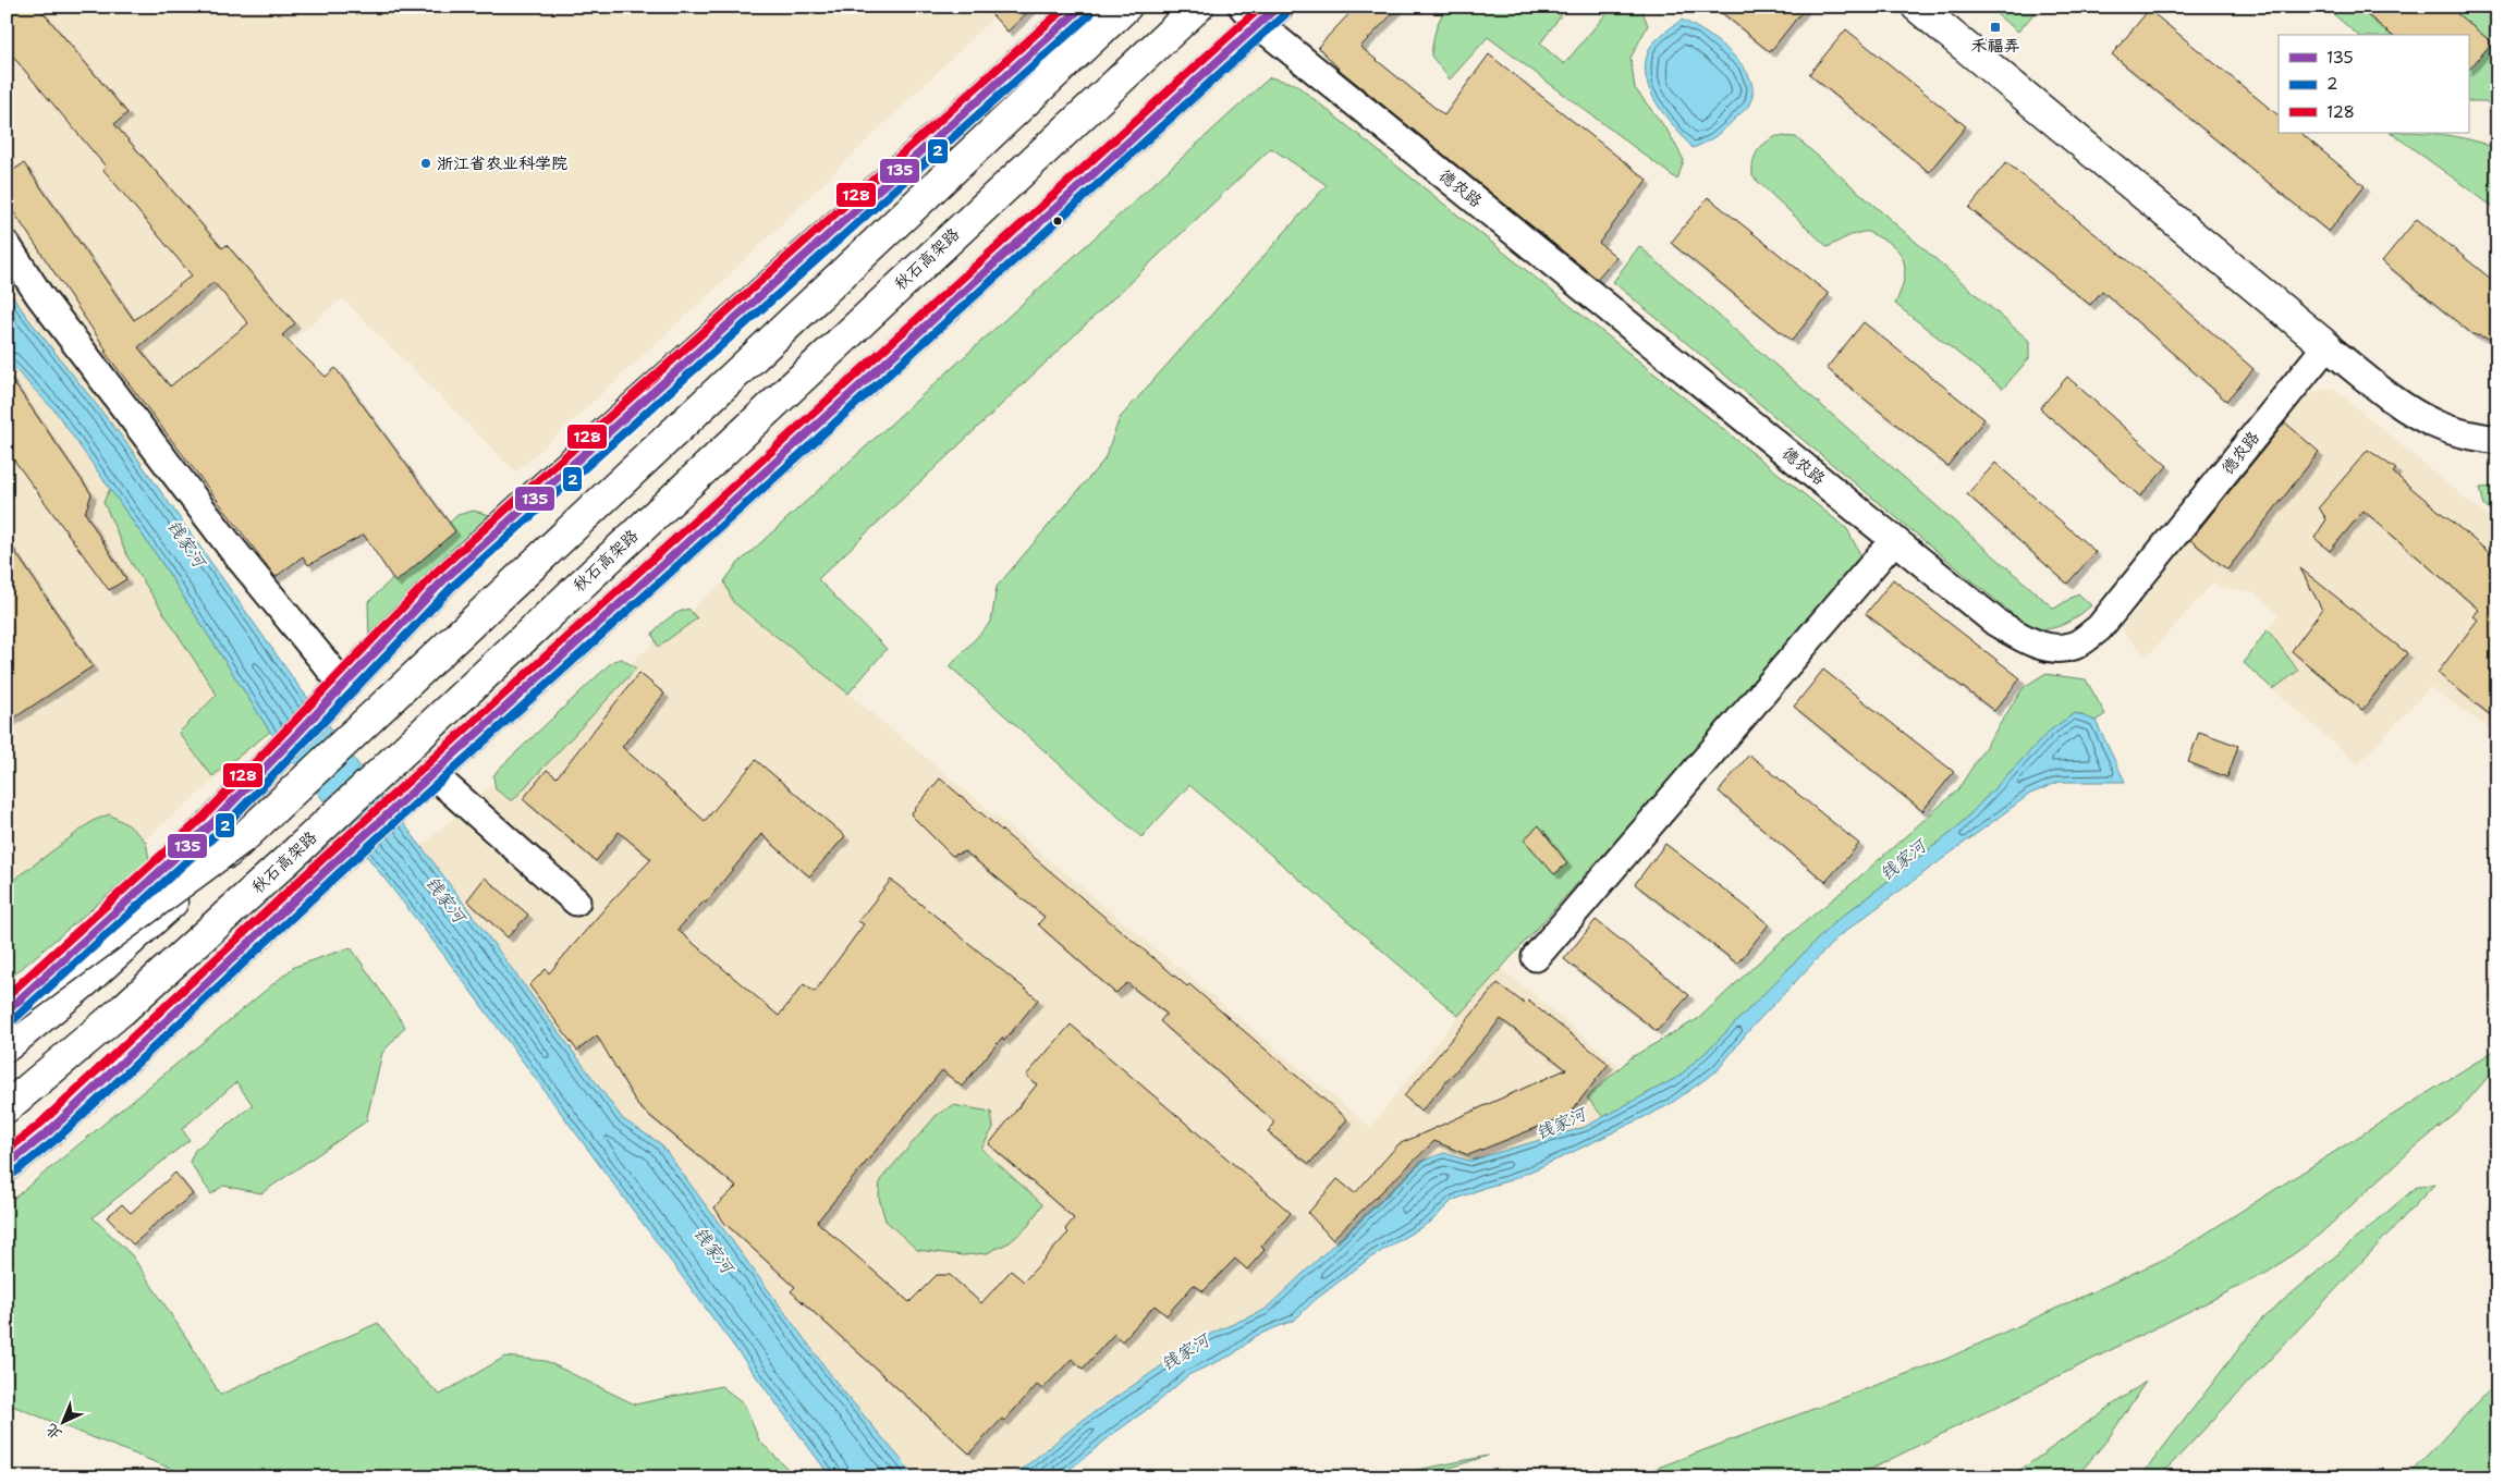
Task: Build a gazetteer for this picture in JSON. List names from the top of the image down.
{
  "streets": {
    "main road": ["秋石高架路"],
    "street": ["德农路"]
  },
  "water": ["钱家河"],
  "places": {
    "transit": ["禾福弄"],
    "other": ["浙江省农业科学院"]
  },
  "lines": ["transit line 135", "transit line 128", "transit line 2"],
  "legend": ["135", "2", "128"],
  "north": "bottom left"
}
